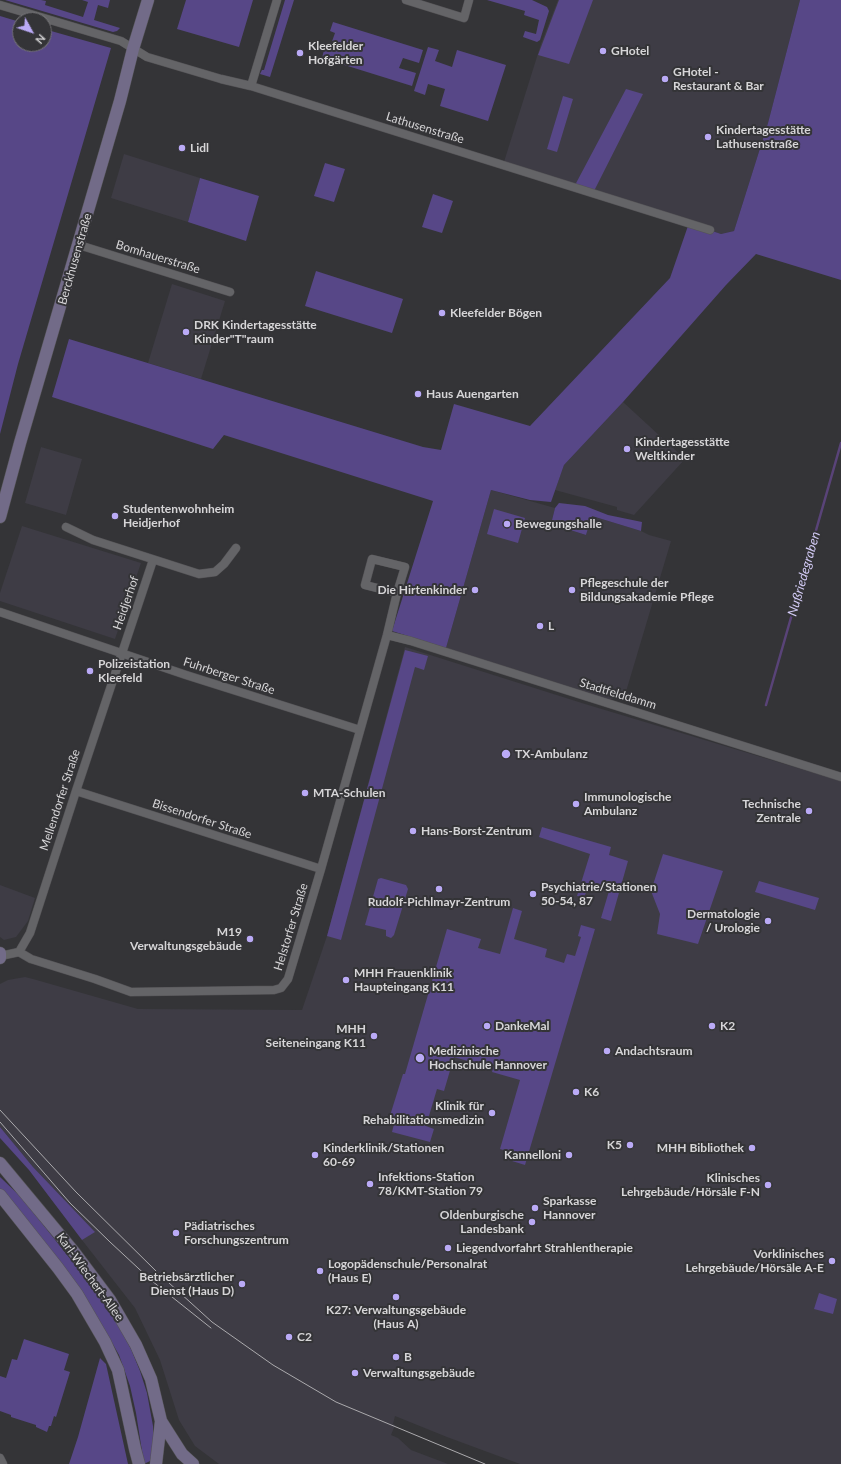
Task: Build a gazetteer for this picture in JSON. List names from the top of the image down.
{
  "streets": {
    "main road": ["Berckhusenstraße", "Karl-Wiechert-Allee"],
    "street": [
      "Lathusenstraße",
      "Bomhauerstraße",
      "Heidjerhof",
      "Fuhrberger Straße",
      "Stadtfelddamm",
      "Mellendorfer Straße",
      "Bissendorfer Straße",
      "Helstorfer Straße"
    ]
  },
  "crossings": [
    ["Lathusenstraße", "Berckhusenstraße"],
    ["Bomhauerstraße", "Berckhusenstraße"],
    ["Heidjerhof", "Fuhrberger Straße"],
    ["Heidjerhof", "Mellendorfer Straße"],
    ["Fuhrberger Straße", "Mellendorfer Straße"],
    ["Fuhrberger Straße", "Helstorfer Straße"],
    ["Stadtfelddamm", "Helstorfer Straße"],
    ["Mellendorfer Straße", "Bissendorfer Straße"],
    ["Mellendorfer Straße", "Helstorfer Straße"],
    ["Bissendorfer Straße", "Helstorfer Straße"]
  ],
  "water": ["Nußriedegraben"],
  "places": [
    "GHotel",
    "Kleefelder Hofgärten",
    "GHotel - Restaurant & Bar",
    "Kindertagesstätte Lathusenstraße",
    "Lidl",
    "Kleefelder Bögen",
    "DRK Kindertagesstätte Kinder\"T\"raum",
    "Haus Auengarten",
    "Kindertagesstätte Weltkinder",
    "Studentenwohnheim Heidjerhof",
    "Bewegungshalle",
    "Die Hirtenkinder",
    "Pflegeschule der Bildungsakademie Pflege",
    "L",
    "Polizeistation Kleefeld",
    "TX-Ambulanz",
    "MTA-Schulen",
    "Immunologische Ambulanz",
    "Technische Zentrale",
    "Hans-Borst-Zentrum",
    "Rudolf-Pichlmayr-Zentrum",
    "Psychiatrie/Stationen 50-54, 87",
    "Dermatologie / Urologie",
    "M19 Verwaltungsgebäude",
    "MHH Frauenklinik Haupteingang K11",
    "DankeMal",
    "K2",
    "MHH Seiteneingang K11",
    "Andachtsraum",
    "Medizinische Hochschule Hannover",
    "K6",
    "Klinik für Rehabilitationsmedizin",
    "K5",
    "MHH Bibliothek",
    "Kinderklinik/Stationen 60-69",
    "Kannelloni",
    "Infektions-Station 78/KMT-Station 79",
    "Klinisches Lehrgebäude/Hörsäle F-N",
    "Sparkasse Hannover",
    "Oldenburgische Landesbank",
    "Pädiatrisches Forschungszentrum",
    "Liegendvorfahrt Strahlentherapie",
    "Vorklinisches Lehrgebäude/Hörsäle A-E",
    "Logopädenschule/Personalrat (Haus E)",
    "Betriebsärztlicher Dienst (Haus D)",
    "K27: Verwaltungsgebäude (Haus A)",
    "C2",
    "B",
    "Verwaltungsgebäude"
  ],
  "north": "bottom right"
}
